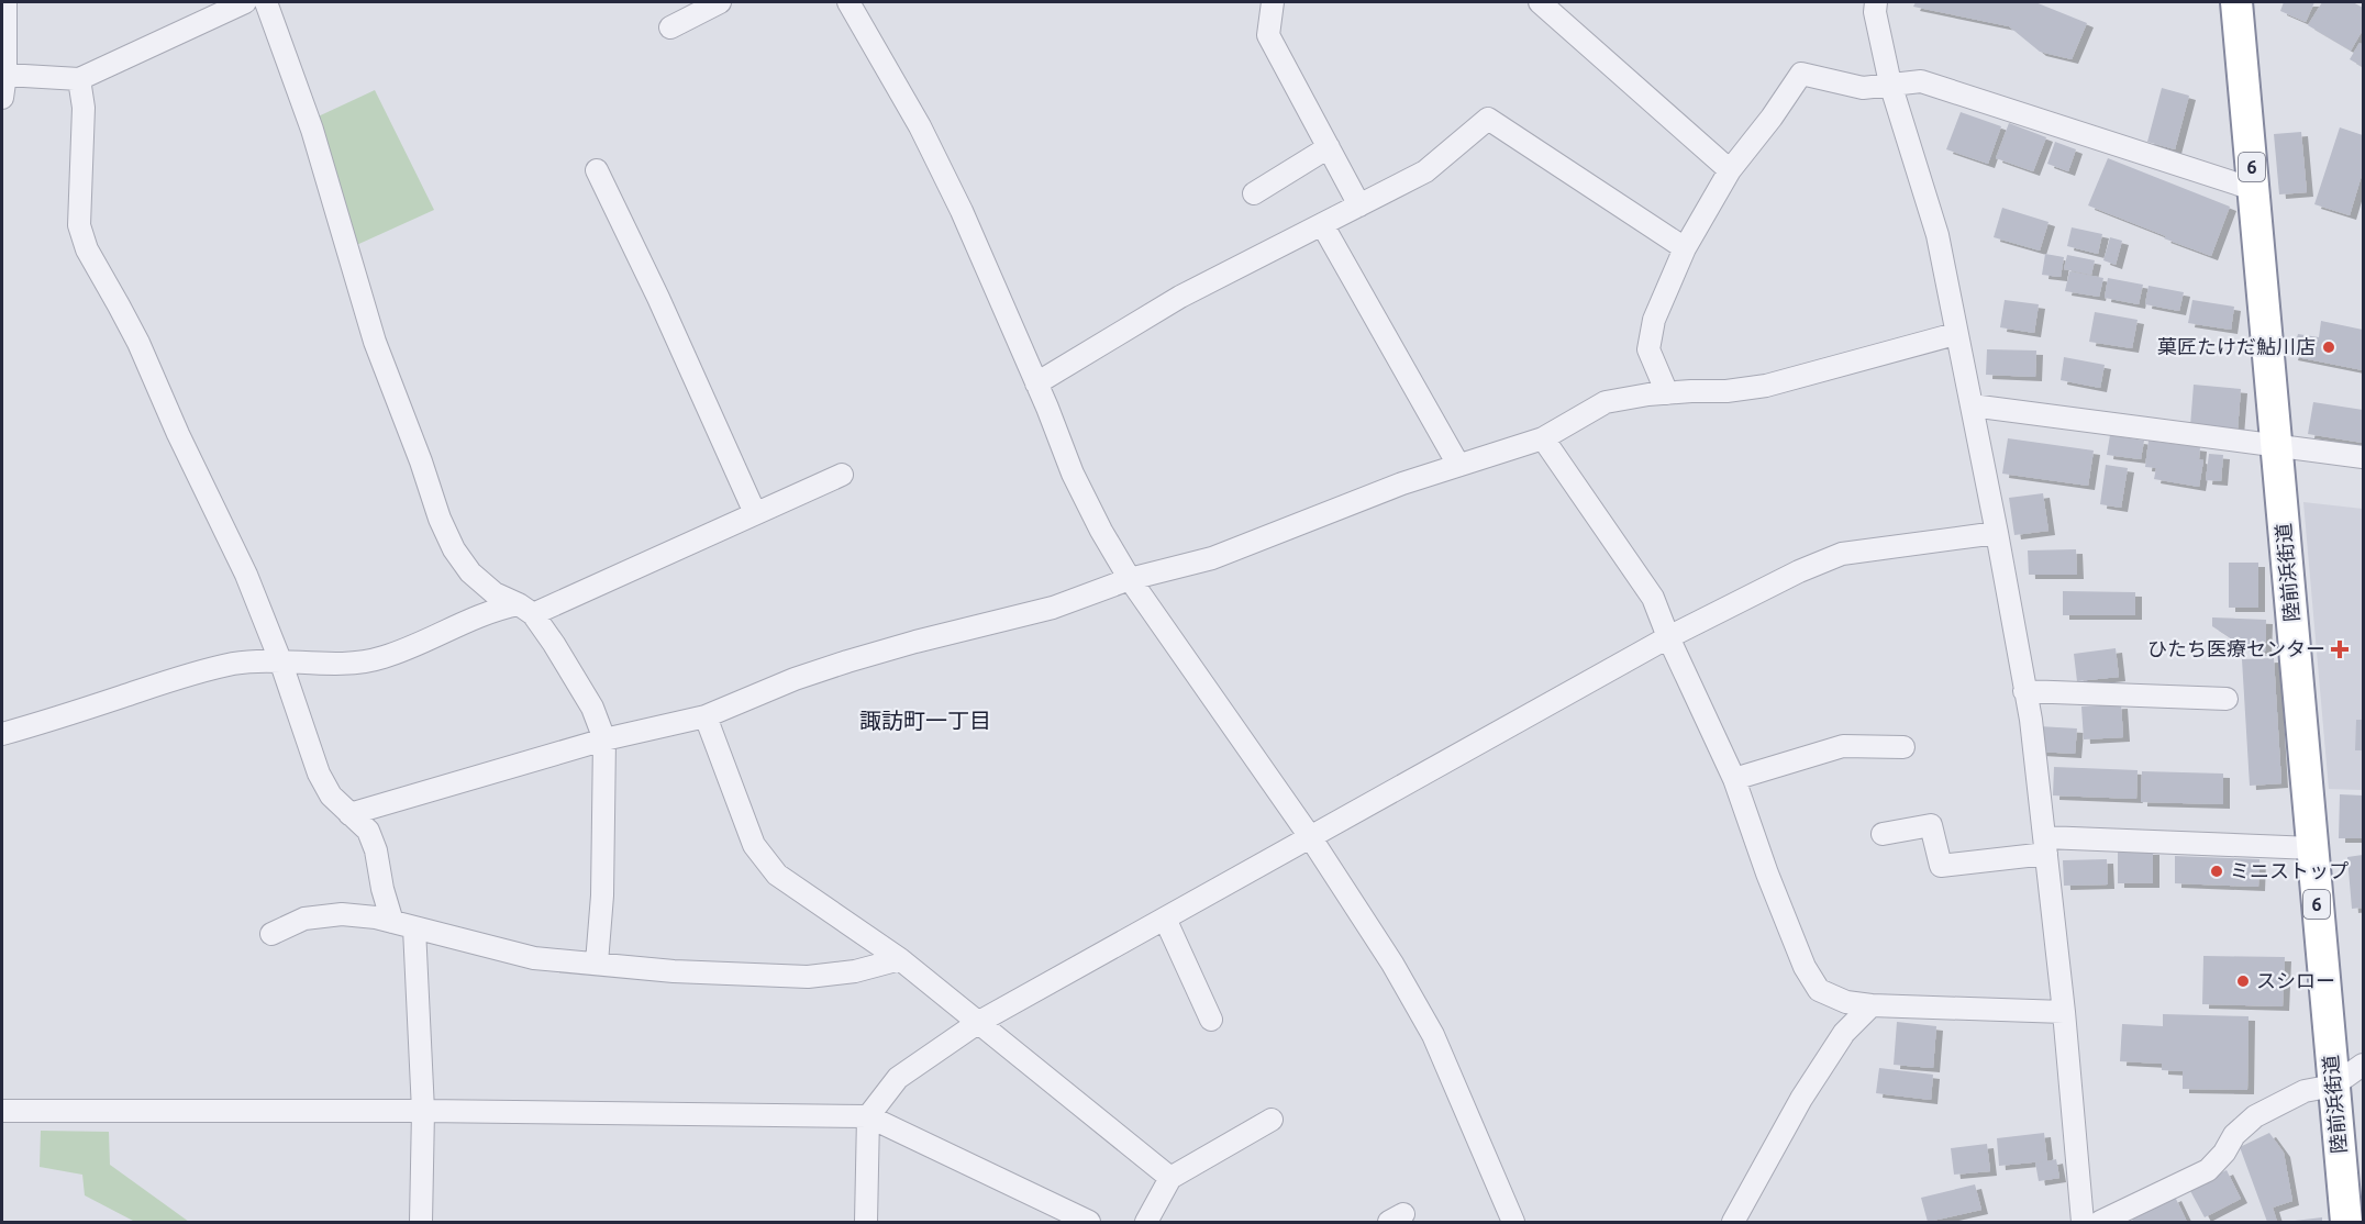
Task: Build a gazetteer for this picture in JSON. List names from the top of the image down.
{
  "streets": {
    "highway": ["6", "陸前浜街道"]
  },
  "districts": ["諏訪町一丁目"],
  "places": {
    "other": ["菓匠たけだ鮎川店", "ミニストップ", "スシロー"],
    "health": ["ひたち医療センター"]
  }
}
